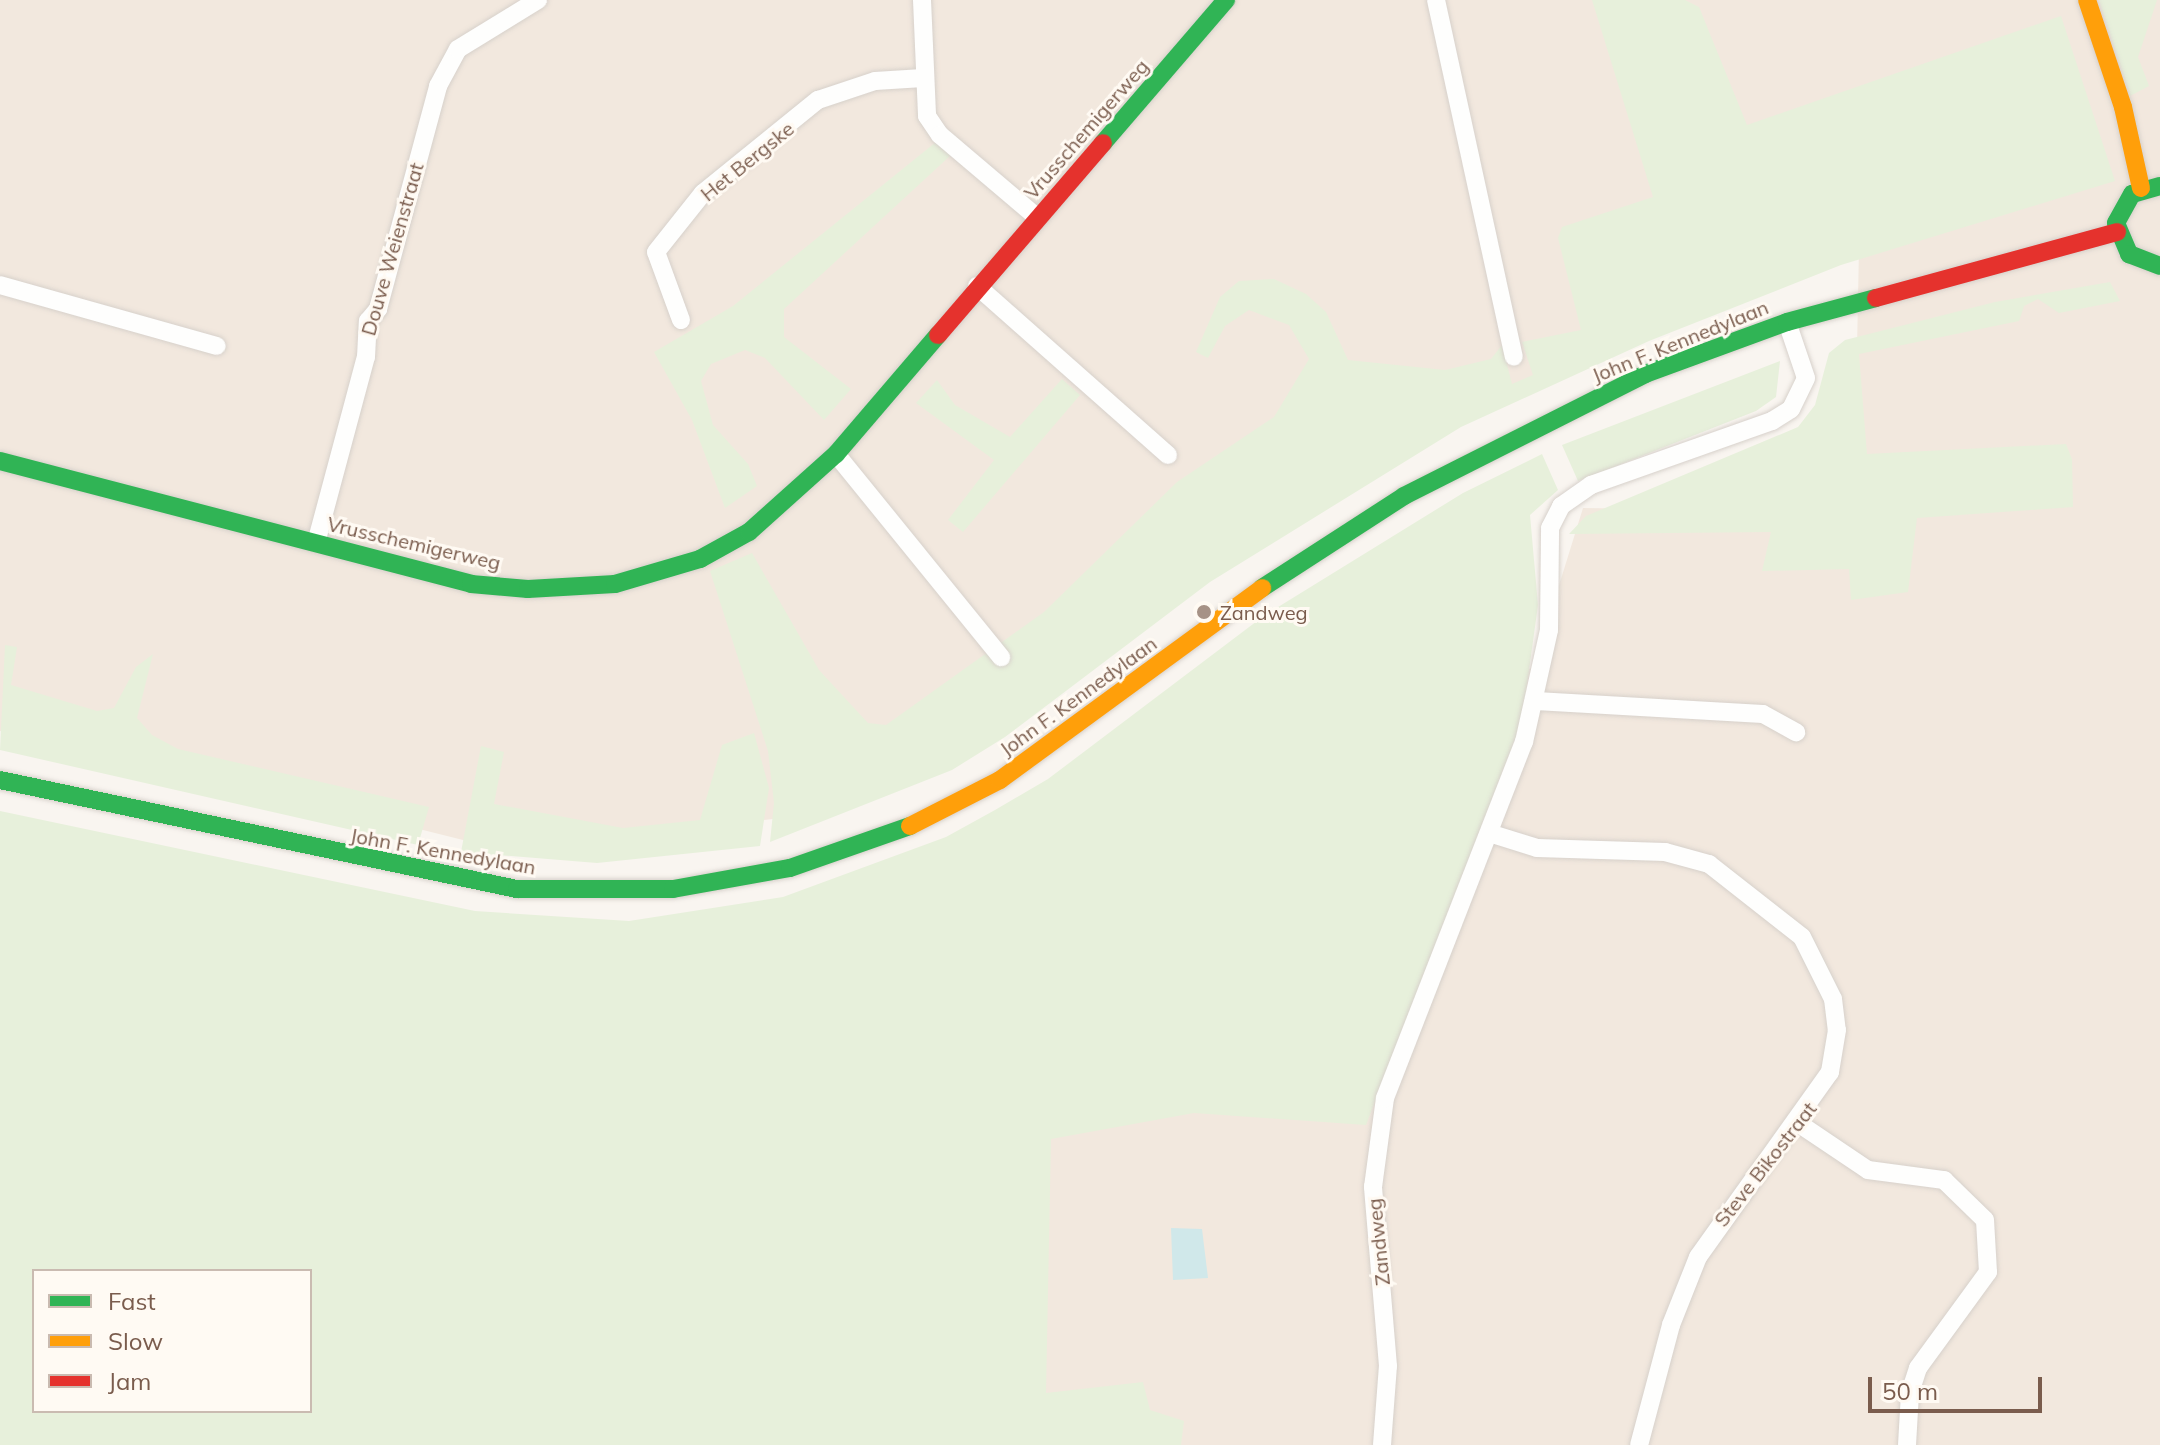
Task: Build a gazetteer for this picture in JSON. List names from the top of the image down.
{
  "streets": {
    "street": [
      "Vrusschemigerweg",
      "Het Bergske",
      "Douve Weienstraat",
      "John F. Kennedylaan",
      "Steve Bikostraat",
      "Zandweg"
    ]
  },
  "crossings": [
    ["Vrusschemigerweg", "Douve Weienstraat"],
    ["John F. Kennedylaan", "Zandweg"],
    ["Steve Bikostraat", "Zandweg"]
  ],
  "places": ["Zandweg"],
  "legend": ["Fast", "Slow", "Jam"],
  "scale_bar": "50 m"
}
